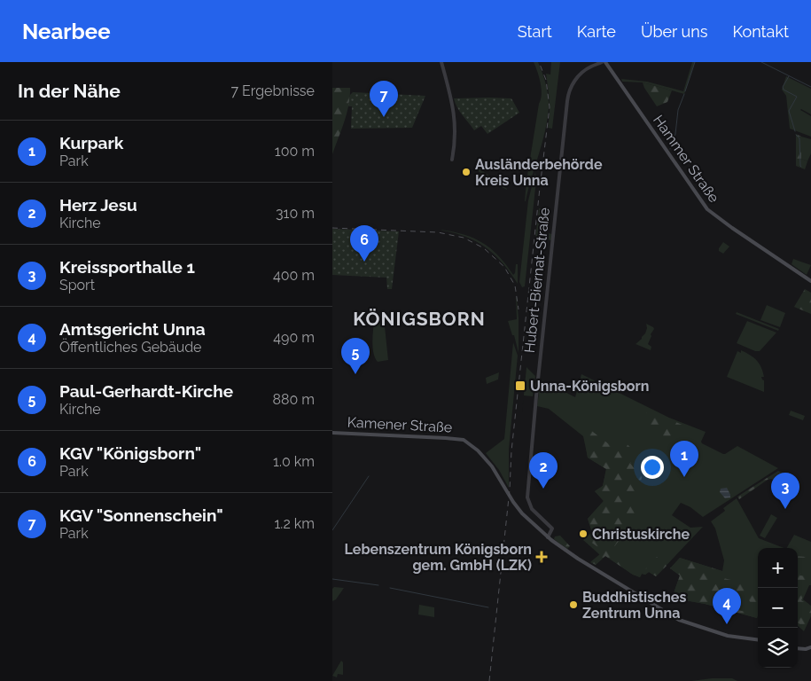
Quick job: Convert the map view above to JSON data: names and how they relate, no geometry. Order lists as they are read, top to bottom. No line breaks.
{"streets":{"main road":["Hammer Straße","Kamener Straße"],"street":["Hubert-Biernat-Straße"]},"crossings":[["Hubert-Biernat-Straße","Kamener Straße"]],"districts":["KÖNIGSBORN"],"places":{"other":["Ausländerbehörde Kreis Unna","Christuskirche","Buddhistisches Zentrum Unna"],"transit":["Unna-Königsborn"],"health":["Lebenszentrum Königsborn gem. GmbH (LZK)"]},"page":{"header":"Nearbee","nav":["Start","Karte","Über uns","Kontakt"],"heading":["In der Nähe","7 Ergebnisse"],"pins":["7","6","5","1","2","3","4"],"list":[{"mark":"1","name":"Kurpark","note":"Park","value":"100 m"},{"mark":"2","name":"Herz Jesu","note":"Kirche","value":"310 m"},{"mark":"3","name":"Kreissporthalle 1","note":"Sport","value":"400 m"},{"mark":"4","name":"Amtsgericht Unna","note":"Öffentliches Gebäude","value":"490 m"},{"mark":"5","name":"Paul-Gerhardt-Kirche","note":"Kirche","value":"880 m"},{"mark":"6","name":"KGV \"Königsborn\"","note":"Park","value":"1.0 km"},{"mark":"7","name":"KGV \"Sonnenschein\"","note":"Park","value":"1.2 km"}],"map_buttons":["+","−"]}}
